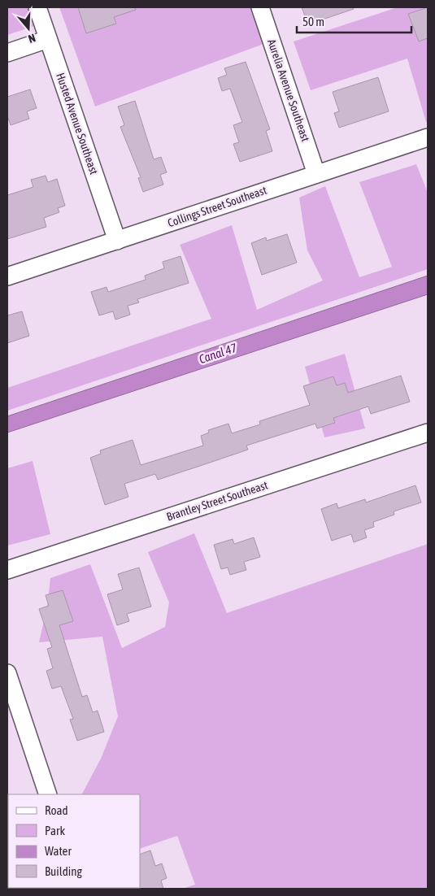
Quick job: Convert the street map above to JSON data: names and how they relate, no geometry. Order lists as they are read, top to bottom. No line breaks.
{"streets":{"street":["Aurelia Avenue Southeast","Husted Avenue Southeast","Collings Street Southeast","Brantley Street Southeast"]},"crossings":[["Aurelia Avenue Southeast","Collings Street Southeast"],["Husted Avenue Southeast","Collings Street Southeast"]],"water":["Canal 47"],"legend":["Road","Park","Water","Building"],"scale_bar":"50 m","north":"bottom"}
